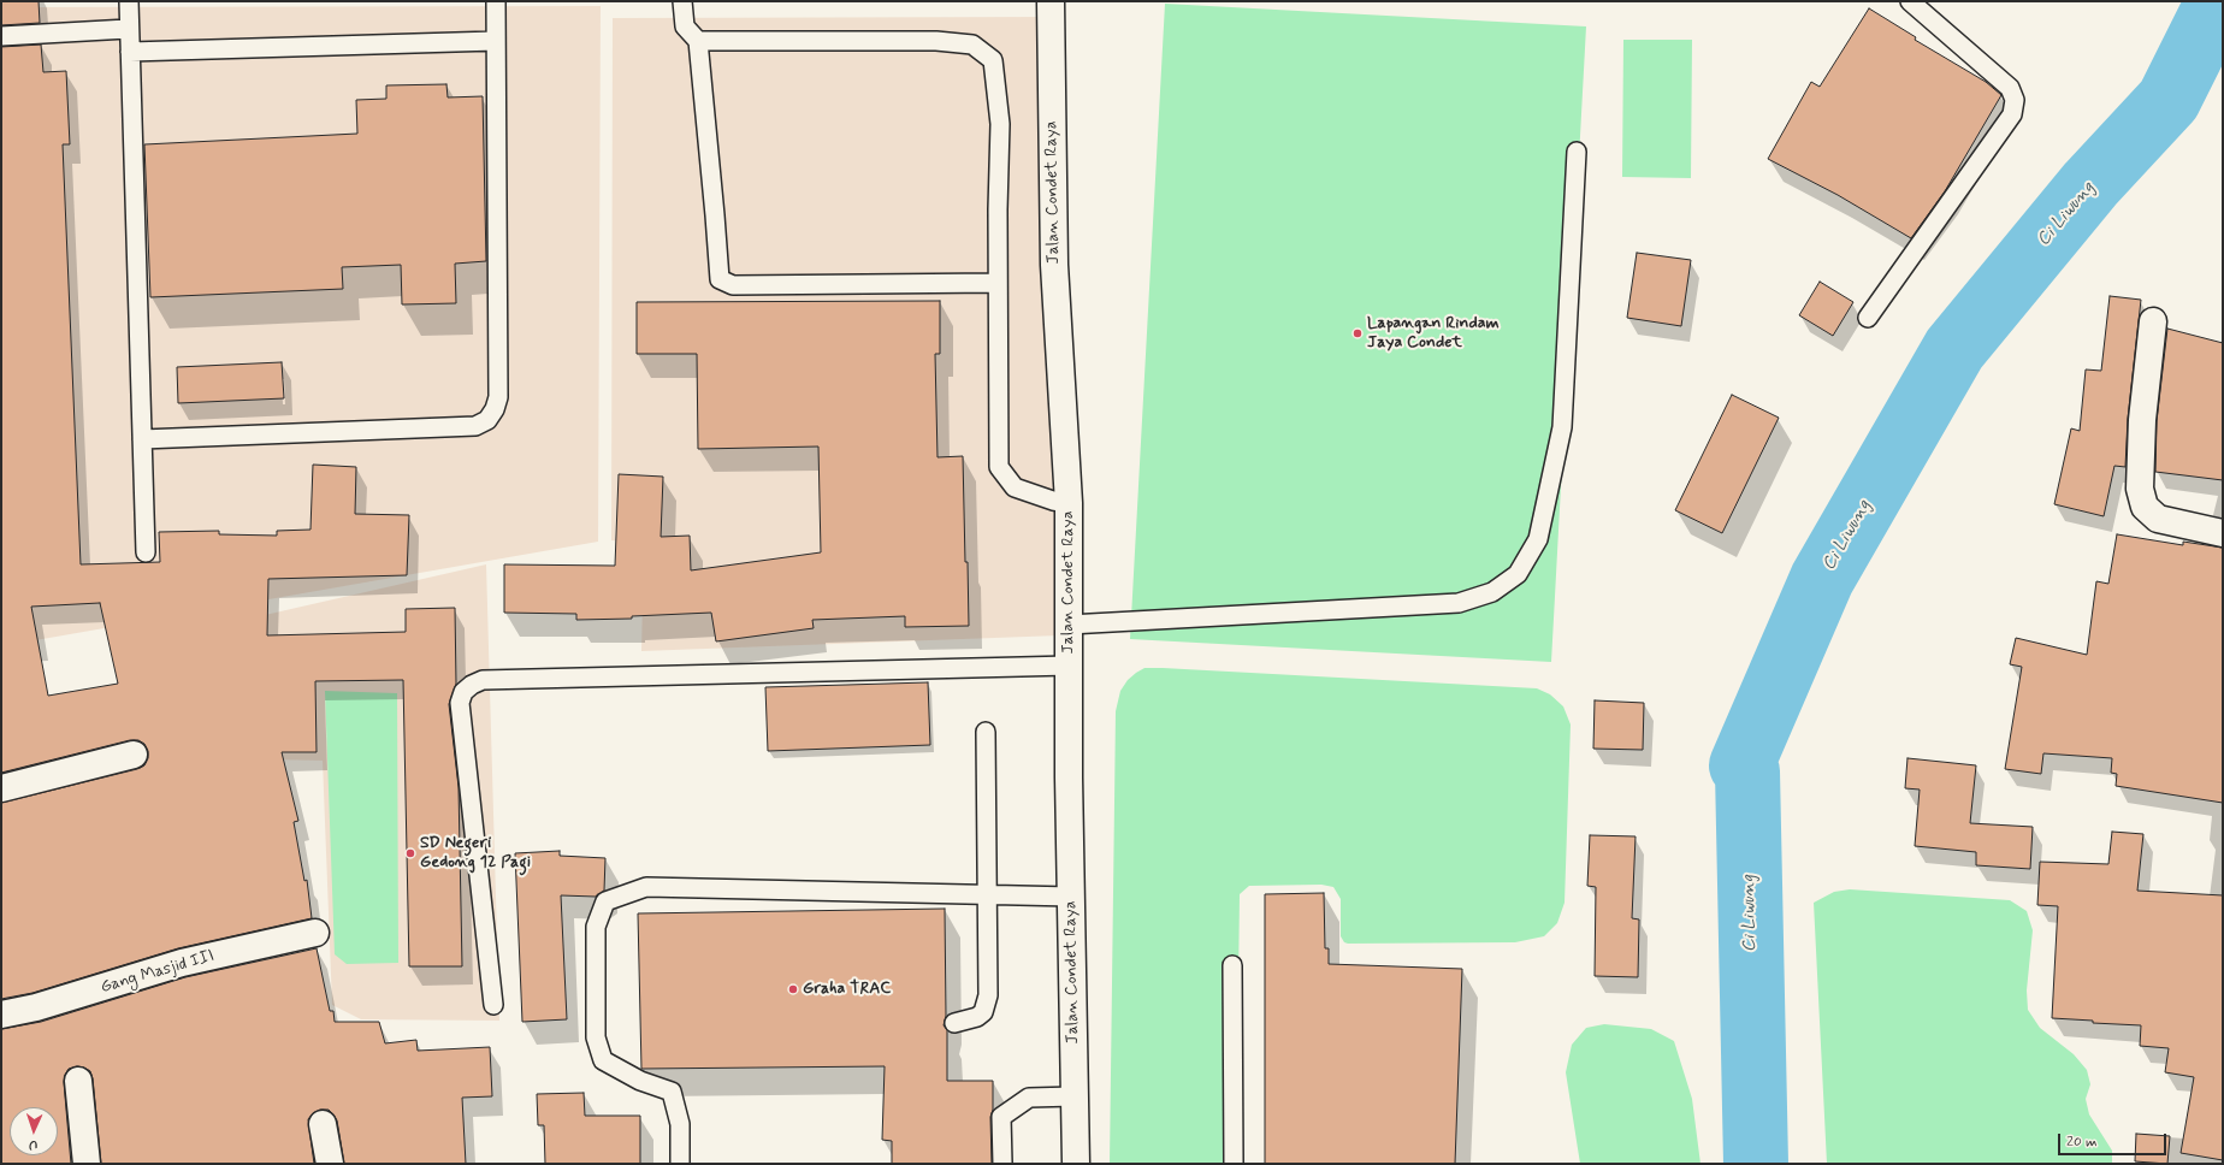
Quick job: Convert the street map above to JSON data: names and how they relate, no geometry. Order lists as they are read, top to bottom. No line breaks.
{"streets":{"street":["Jalan Condet Raya","Gang Masjid III"]},"water":["Ci Liwung"],"places":["Lapangan Rindam Jaya Condet","SD Negeri Gedong 12 Pagi","Graha TRAC"],"scale_bar":"20 m","north":"bottom"}
